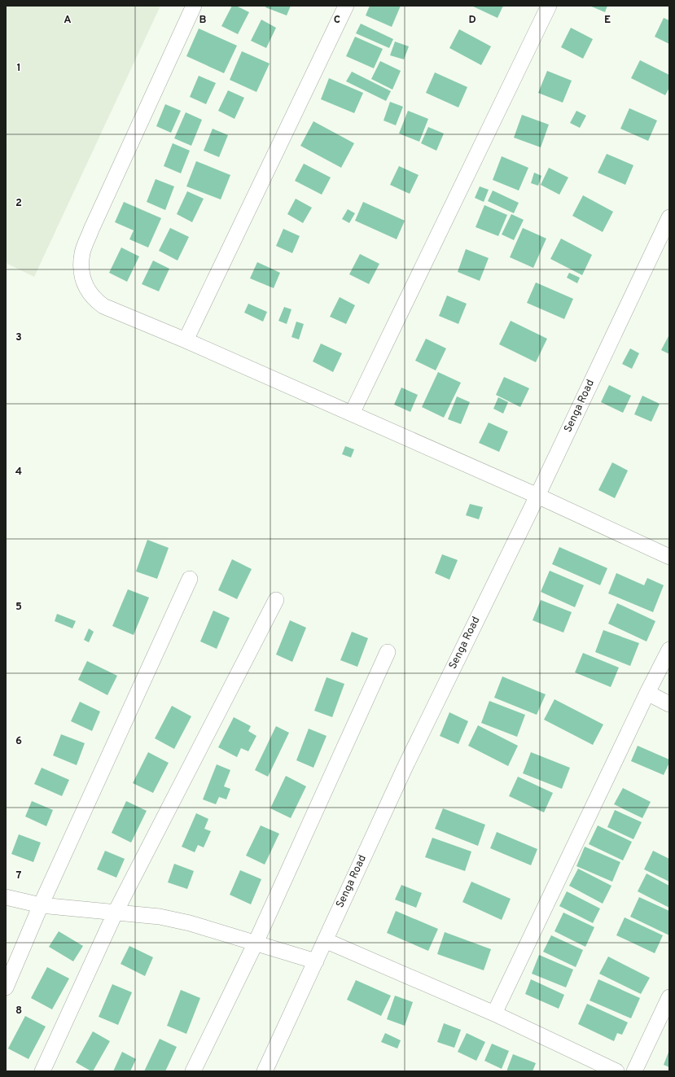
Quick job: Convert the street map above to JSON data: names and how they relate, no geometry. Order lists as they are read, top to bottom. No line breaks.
{"streets":{"street":["Senga Road"]},"grid":{"columns":["A","B","C","D","E"],"rows":["1","2","3","4","5","6","7","8"]}}
